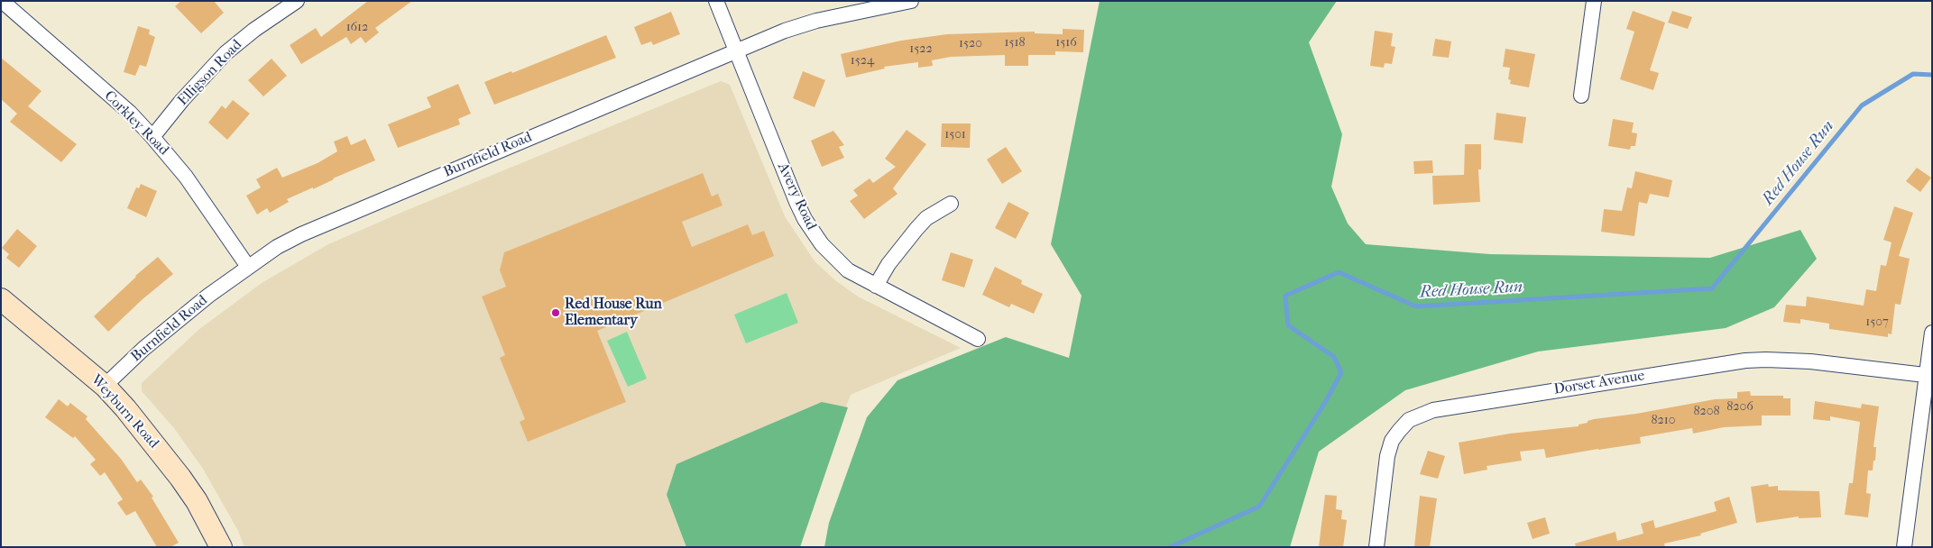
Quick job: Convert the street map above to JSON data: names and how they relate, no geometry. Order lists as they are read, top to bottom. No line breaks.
{"streets":{"street":["Elligson Road","Corkley Road","Burnfield Road","Avery Road","Dorset Avenue","Weyburn Road"]},"crossings":[["Elligson Road","Corkley Road"],["Corkley Road","Burnfield Road"],["Burnfield Road","Avery Road"],["Burnfield Road","Weyburn Road"]],"water":["Red House Run"],"places":["Red House Run Elementary"],"house_numbers":["1612","1518","1516","1520","1522","1524","1501","1507","8206","8208","8210"]}
